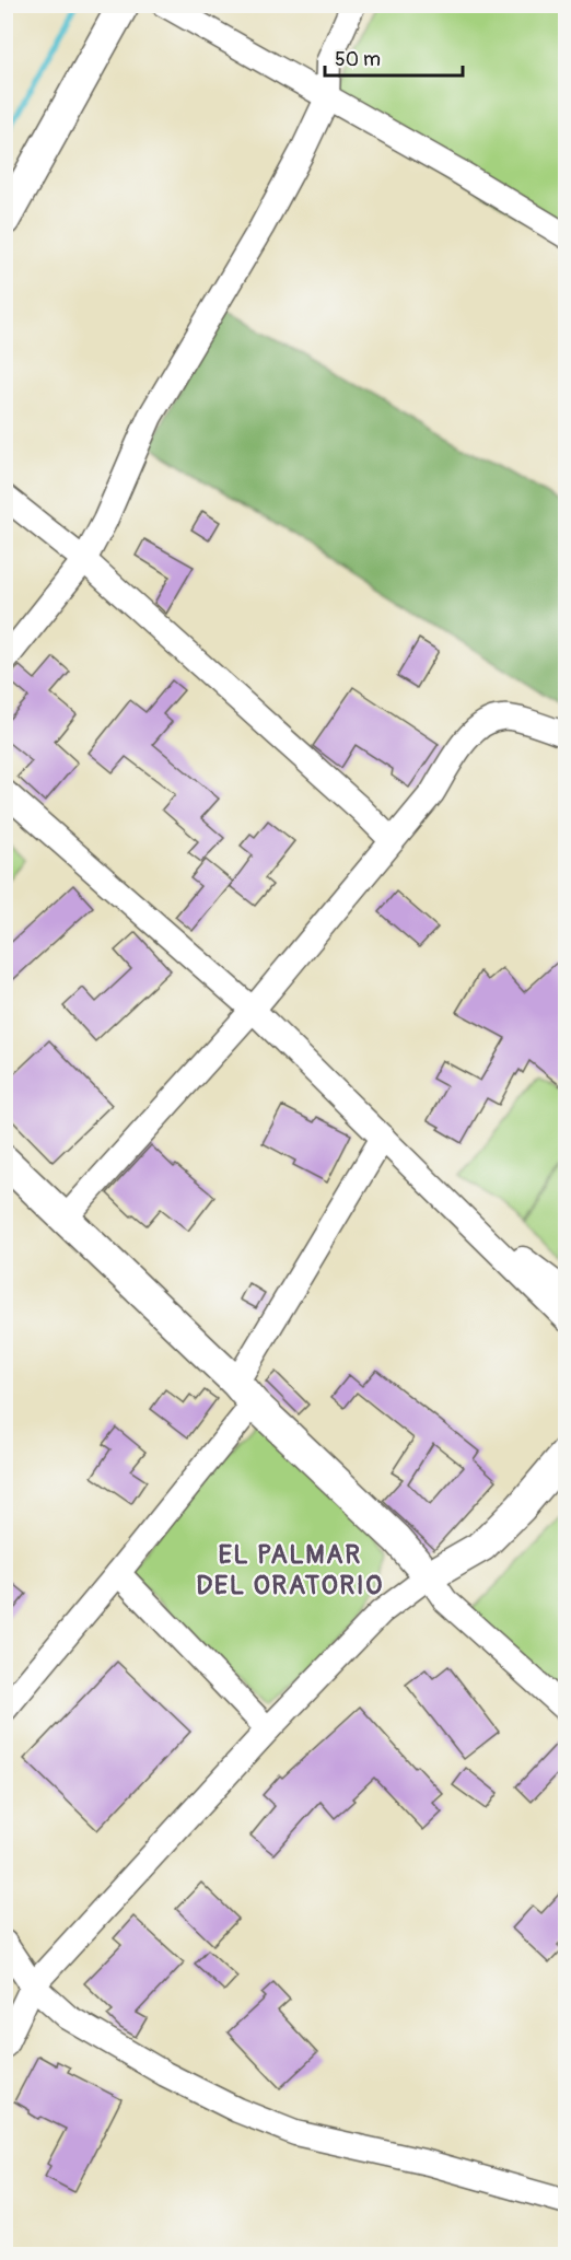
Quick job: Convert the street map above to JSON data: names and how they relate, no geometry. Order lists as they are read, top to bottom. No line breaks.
{"districts":["EL PALMAR DEL ORATORIO"],"scale_bar":"50 m"}
